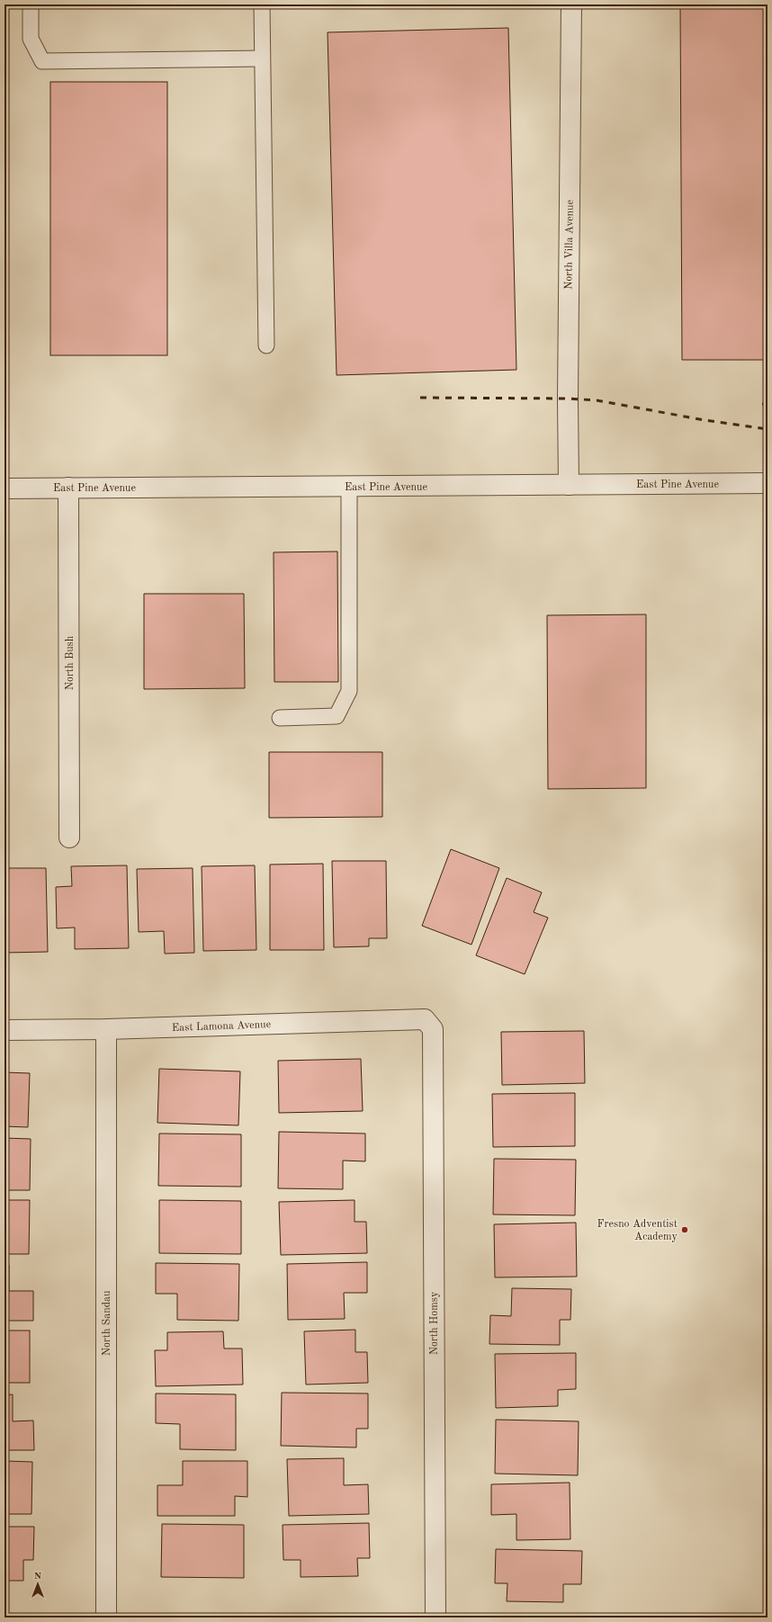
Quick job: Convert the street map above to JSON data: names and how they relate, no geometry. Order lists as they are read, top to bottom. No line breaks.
{"streets":{"street":["North Villa Avenue","East Pine Avenue","North Bush","East Lamona Avenue","North Sandau","North Homsy"]},"crossings":[["North Villa Avenue","East Pine Avenue"],["East Pine Avenue","North Bush"],["East Lamona Avenue","North Sandau"],["East Lamona Avenue","North Homsy"]],"places":["Fresno Adventist Academy"],"north":"top"}
